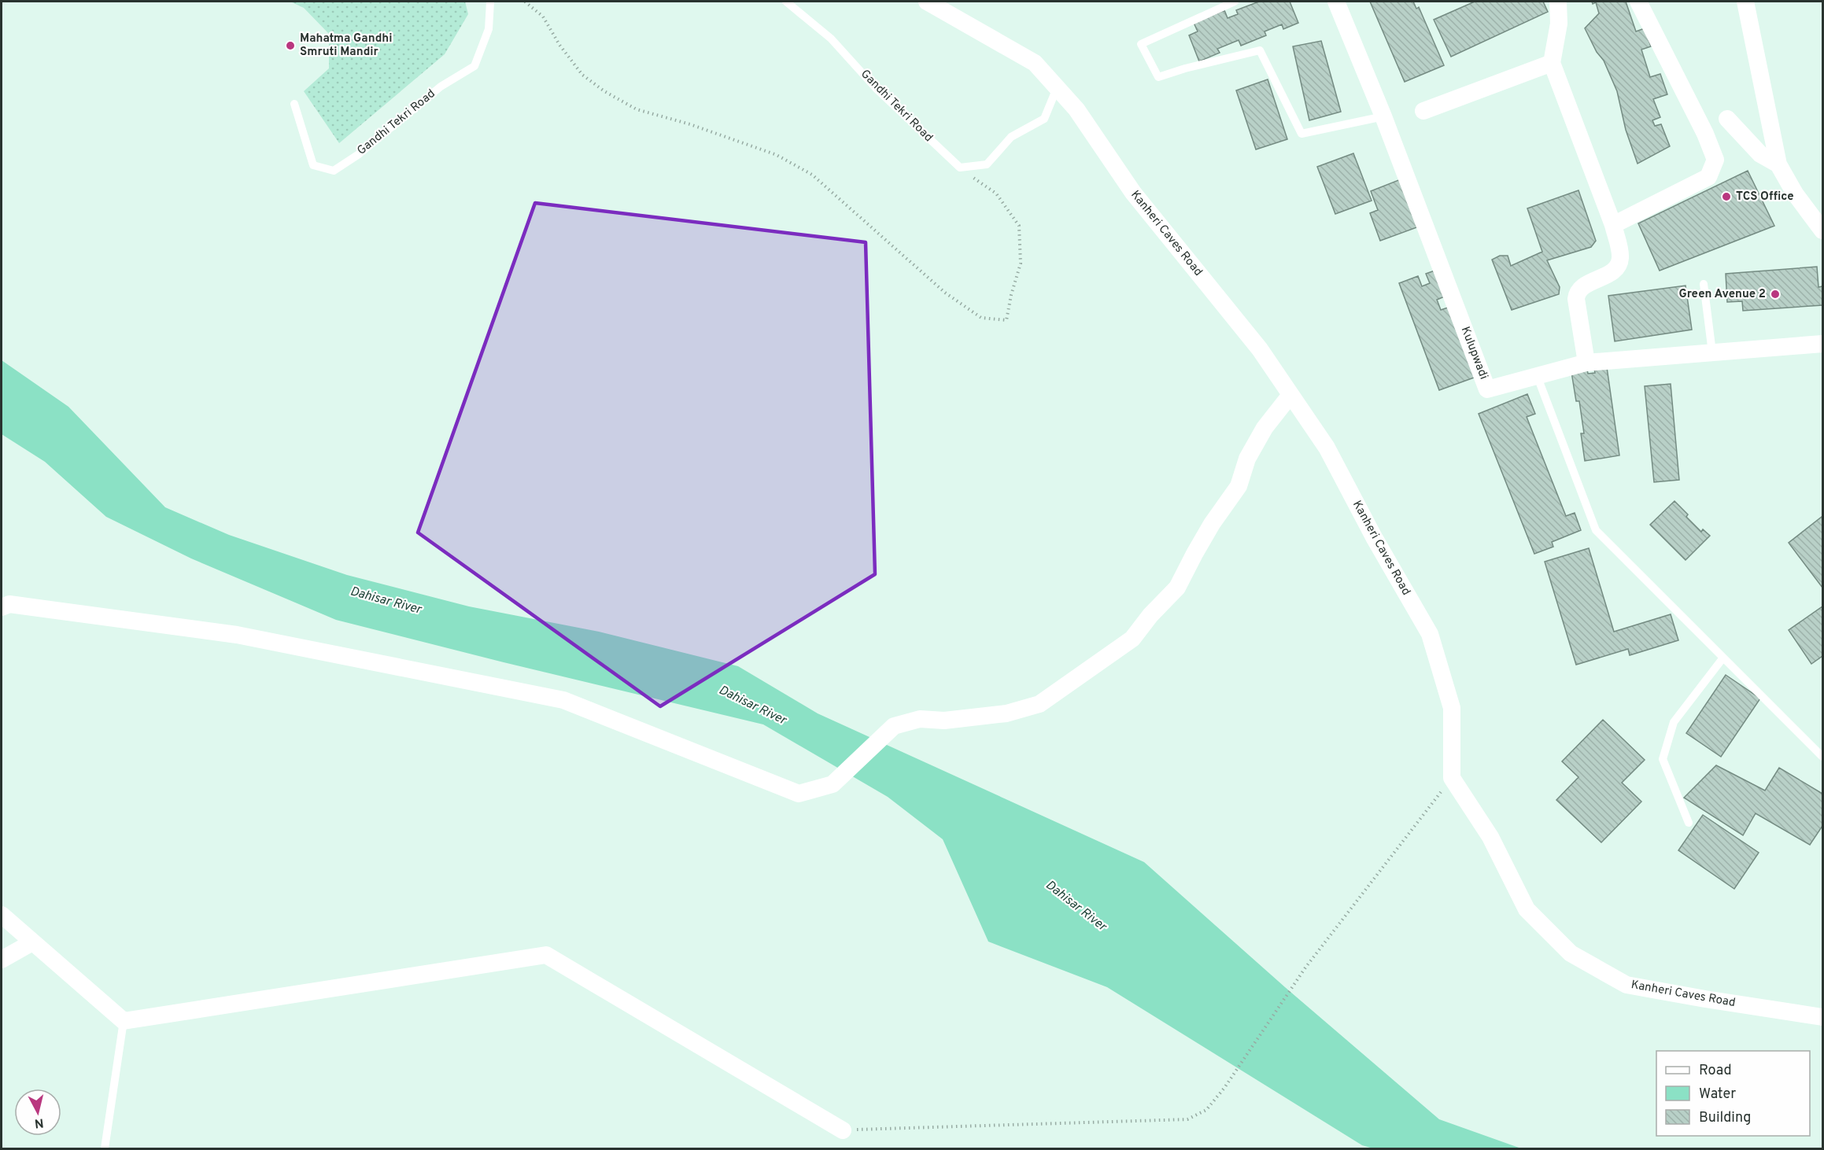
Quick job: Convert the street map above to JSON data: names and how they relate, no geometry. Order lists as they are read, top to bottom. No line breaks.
{"streets":{"street":["Kanheri Caves Road","Kulupwadi"],"lane":["Gandhi Tekri Road"]},"water":["Dahisar River"],"places":["Mahatma Gandhi Smruti Mandir","TCS Office","Green Avenue 2"],"legend":["Road","Water","Building"],"north":"bottom"}
